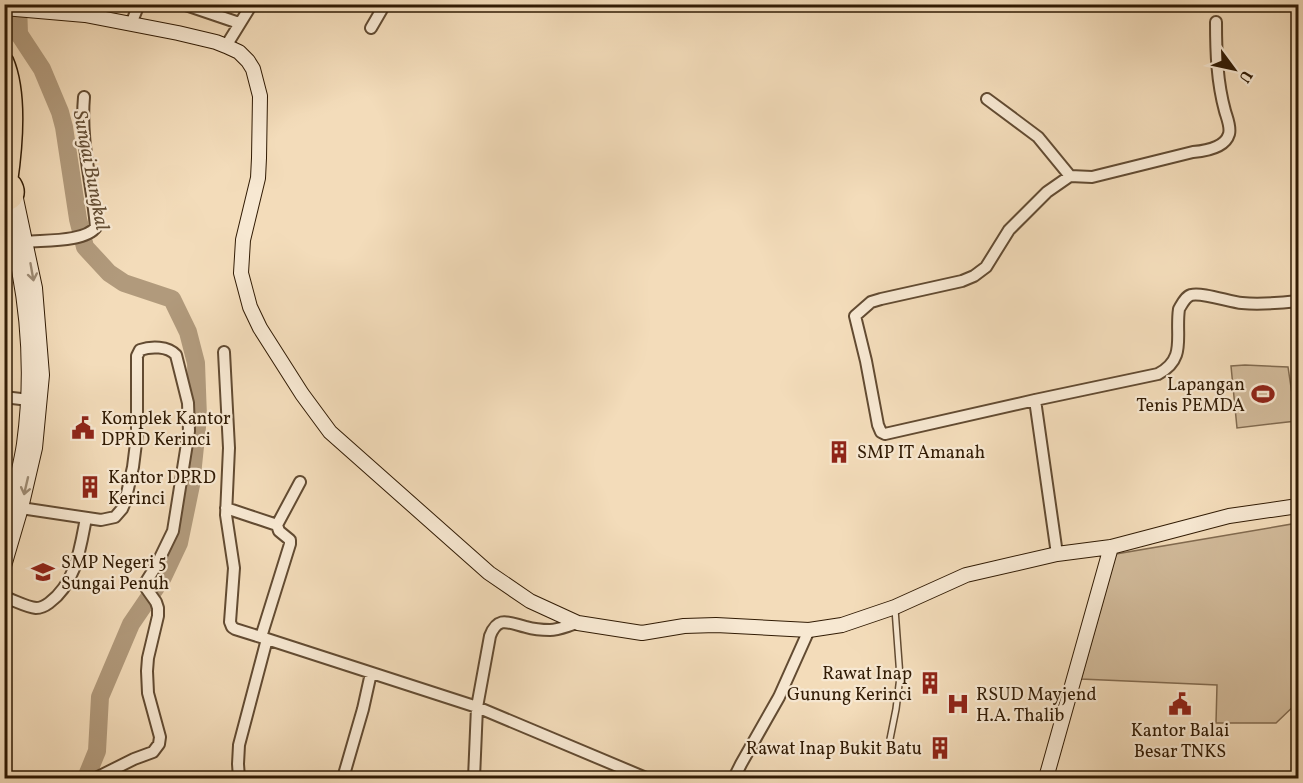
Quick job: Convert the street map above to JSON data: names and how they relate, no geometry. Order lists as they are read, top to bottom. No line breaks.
{"water":["Sungai Bungkal"],"places":{"sports":["Lapangan Tenis PEMDA"],"public building":["Komplek Kantor DPRD Kerinci","Kantor Balai Besar TNKS"],"building":["SMP IT Amanah","Kantor DPRD Kerinci","Rawat Inap Gunung Kerinci","Rawat Inap Bukit Batu"],"school or university":["SMP Negeri 5 Sungai Penuh"],"hospital":["RSUD Mayjend H.A. Thalib"]},"north":"bottom right"}
